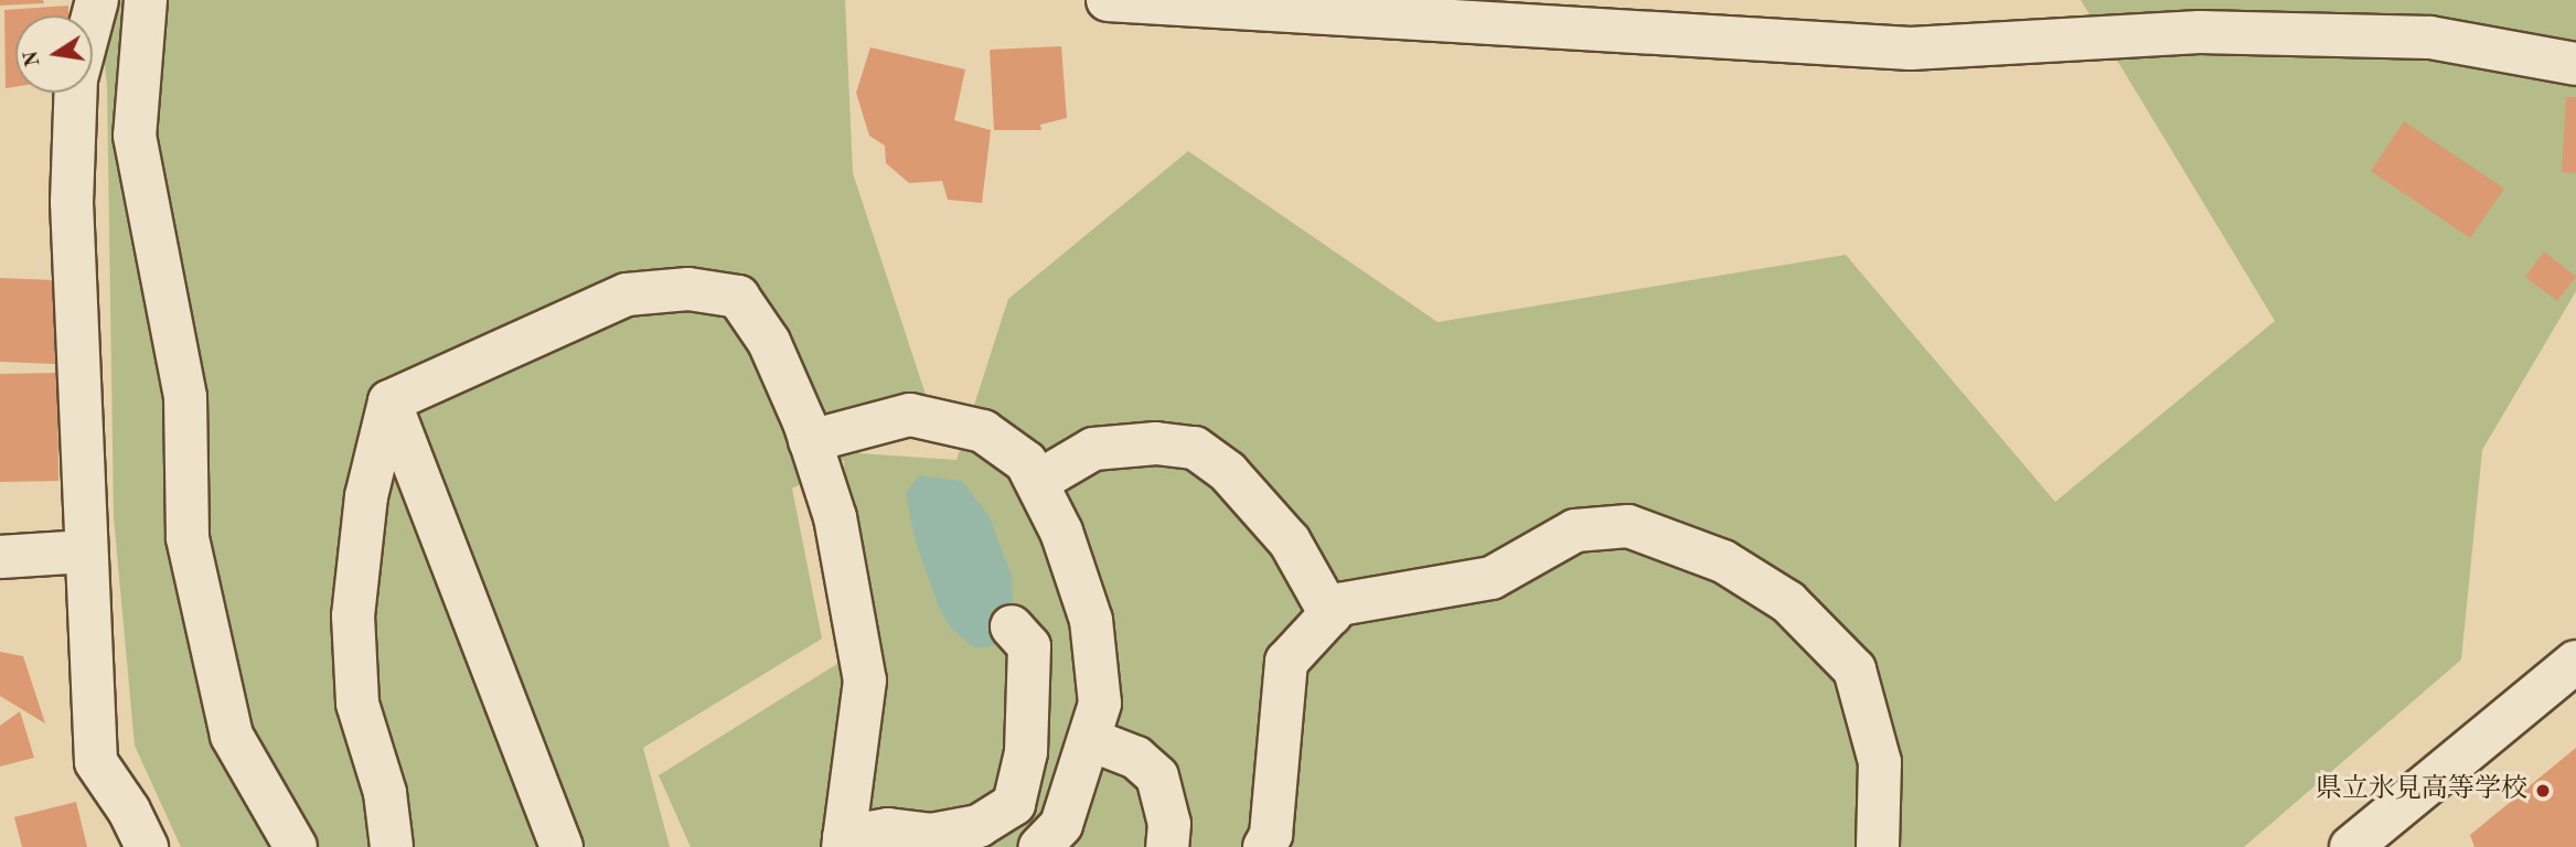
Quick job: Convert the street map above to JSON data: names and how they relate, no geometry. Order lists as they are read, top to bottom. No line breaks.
{"places":["県立氷見高等学校"],"north":"left"}
